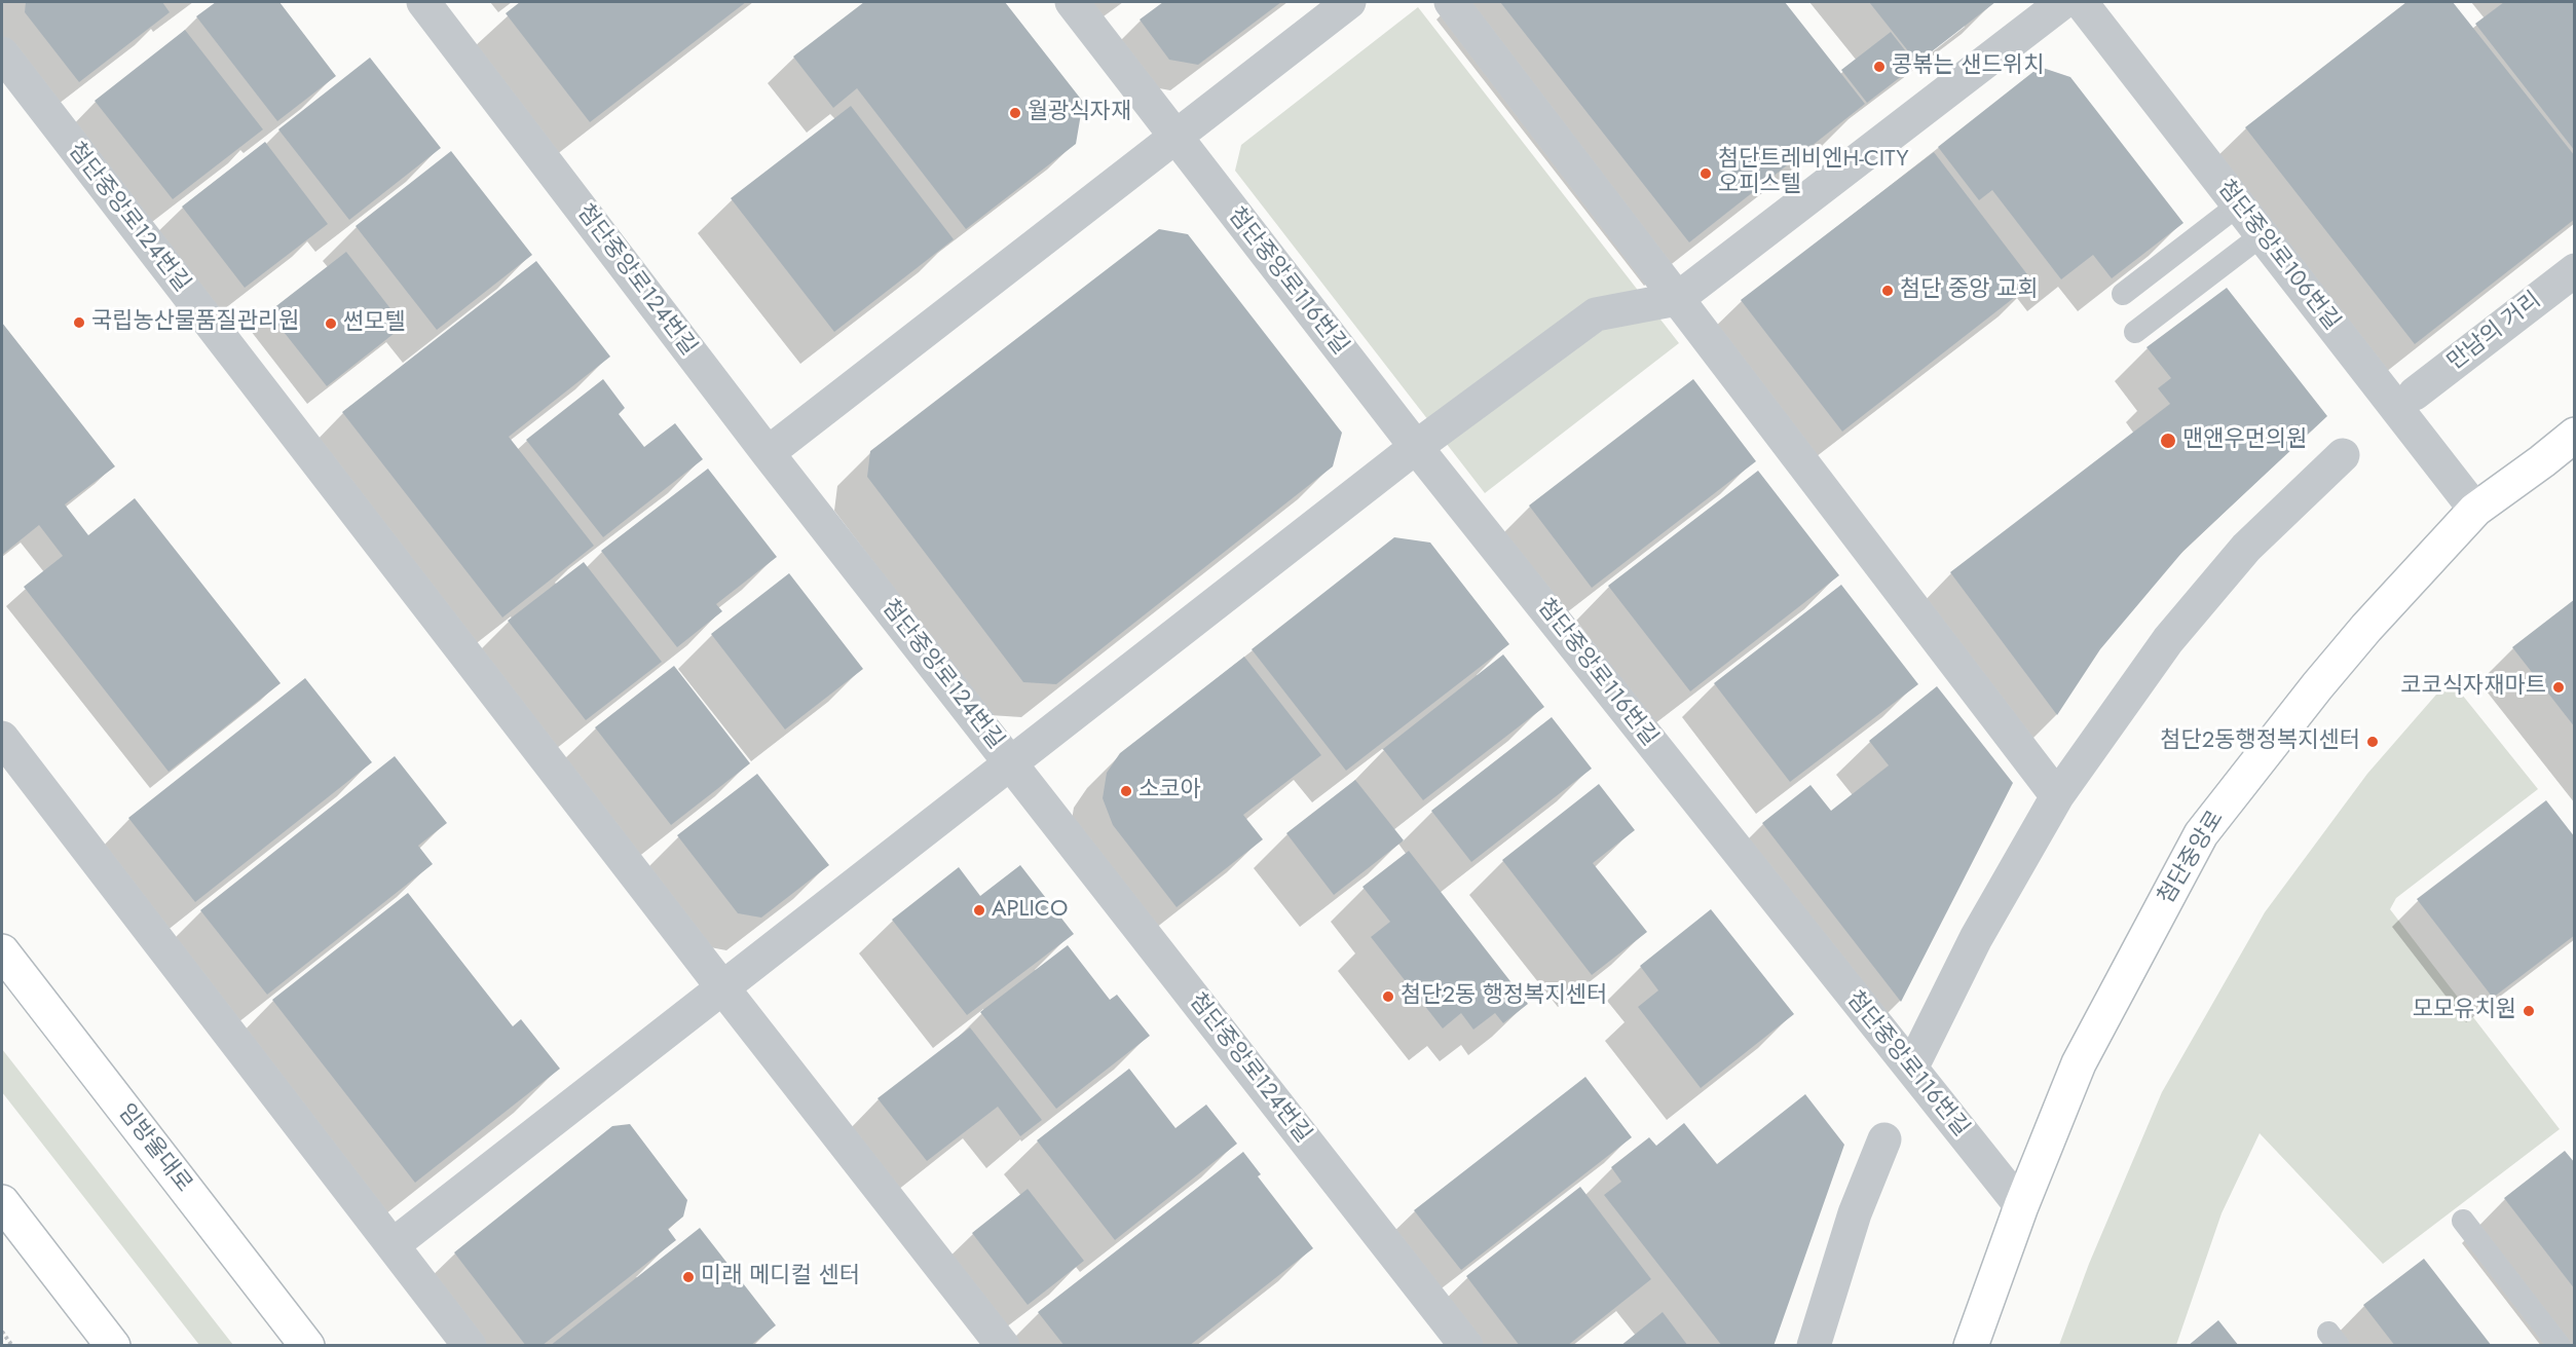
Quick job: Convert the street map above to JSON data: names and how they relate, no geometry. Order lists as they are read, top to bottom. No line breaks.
{"streets":{"street":["첨단중앙로124번길","첨단중앙로106번길","첨단중앙로116번길","만남의 거리","첨단중앙로","임방울대로"]},"crossings":[["첨단중앙로106번길","첨단중앙로"],["첨단중앙로116번길","첨단중앙로"]],"places":["콩볶는 샌드위치","월광식자재","첨단트레비엔H-CITY 오피스텔","첨단 중앙 교회","국립농산물품질관리원","썬모텔","맨앤우먼의원","코코식자재마트","첨단2동행정복지센터","소코아","APLICO","첨단2동 행정복지센터","모모유치원","미래 메디컬 센터"]}
